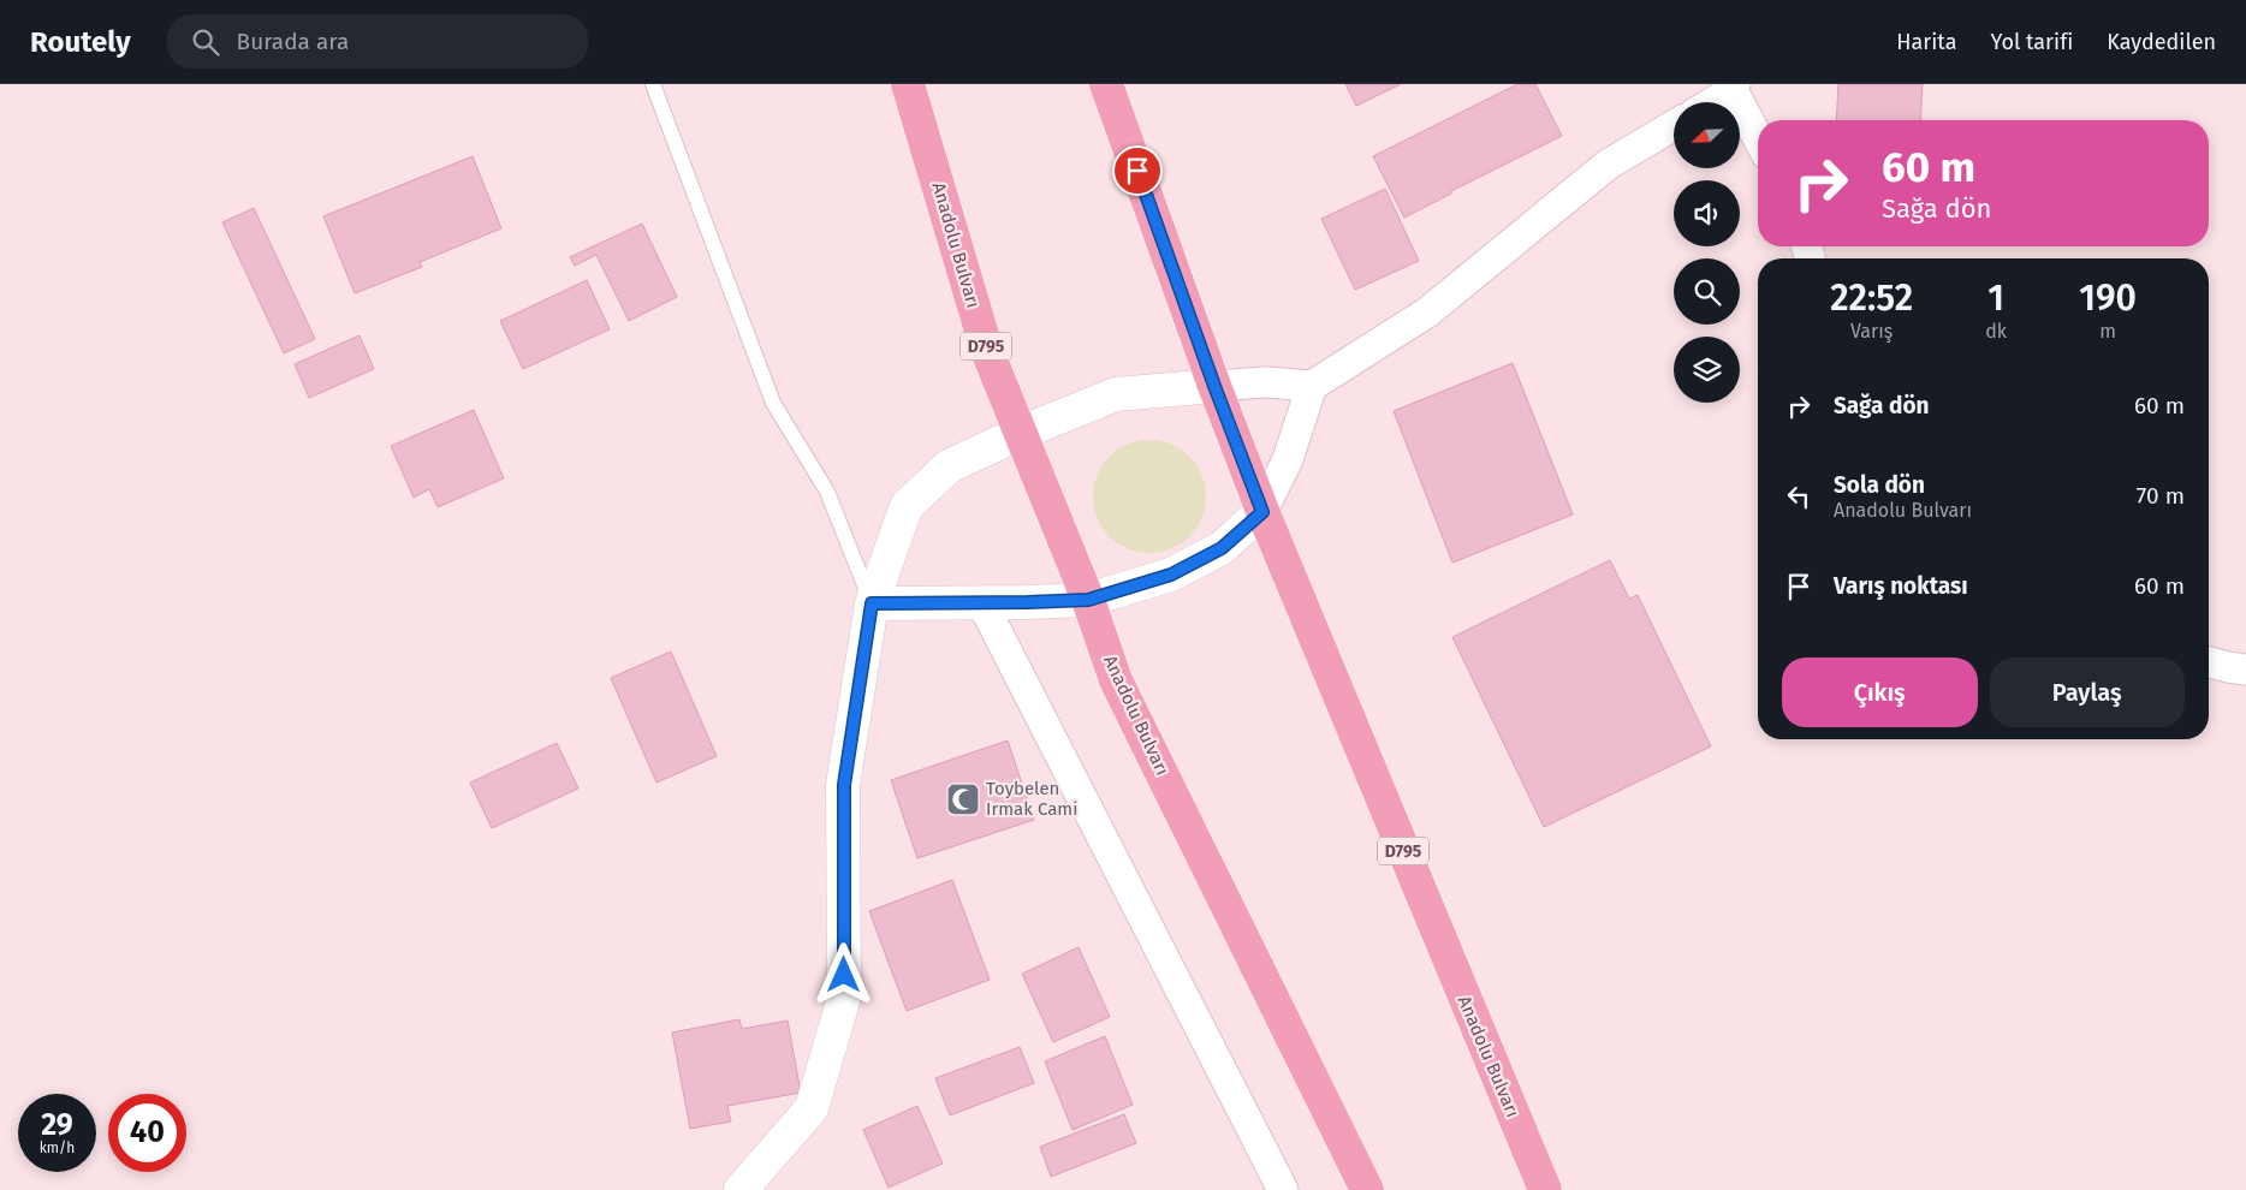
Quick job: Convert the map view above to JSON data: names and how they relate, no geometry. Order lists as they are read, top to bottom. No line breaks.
{"streets":{"highway":["Anadolu Bulvarı","D795"]},"places":{"mosque":["Toybelen Irmak Cami"]},"north":"bottom left","page":{"header":"Routely","search":"Burada ara","nav":["Harita","Yol tarifi","Kaydedilen"],"turn":["60 m","Sağa dön"],"eta":["22:52","Varış","1","dk","190","m"],"list":[{"name":"Sağa dön","value":"60 m"},{"name":"Sola dön","note":"Anadolu Bulvarı","value":"70 m"},{"name":"Varış noktası","value":"60 m"}],"buttons":["Çıkış","Paylaş"],"speed":"29 km/h","limit":"40"}}
